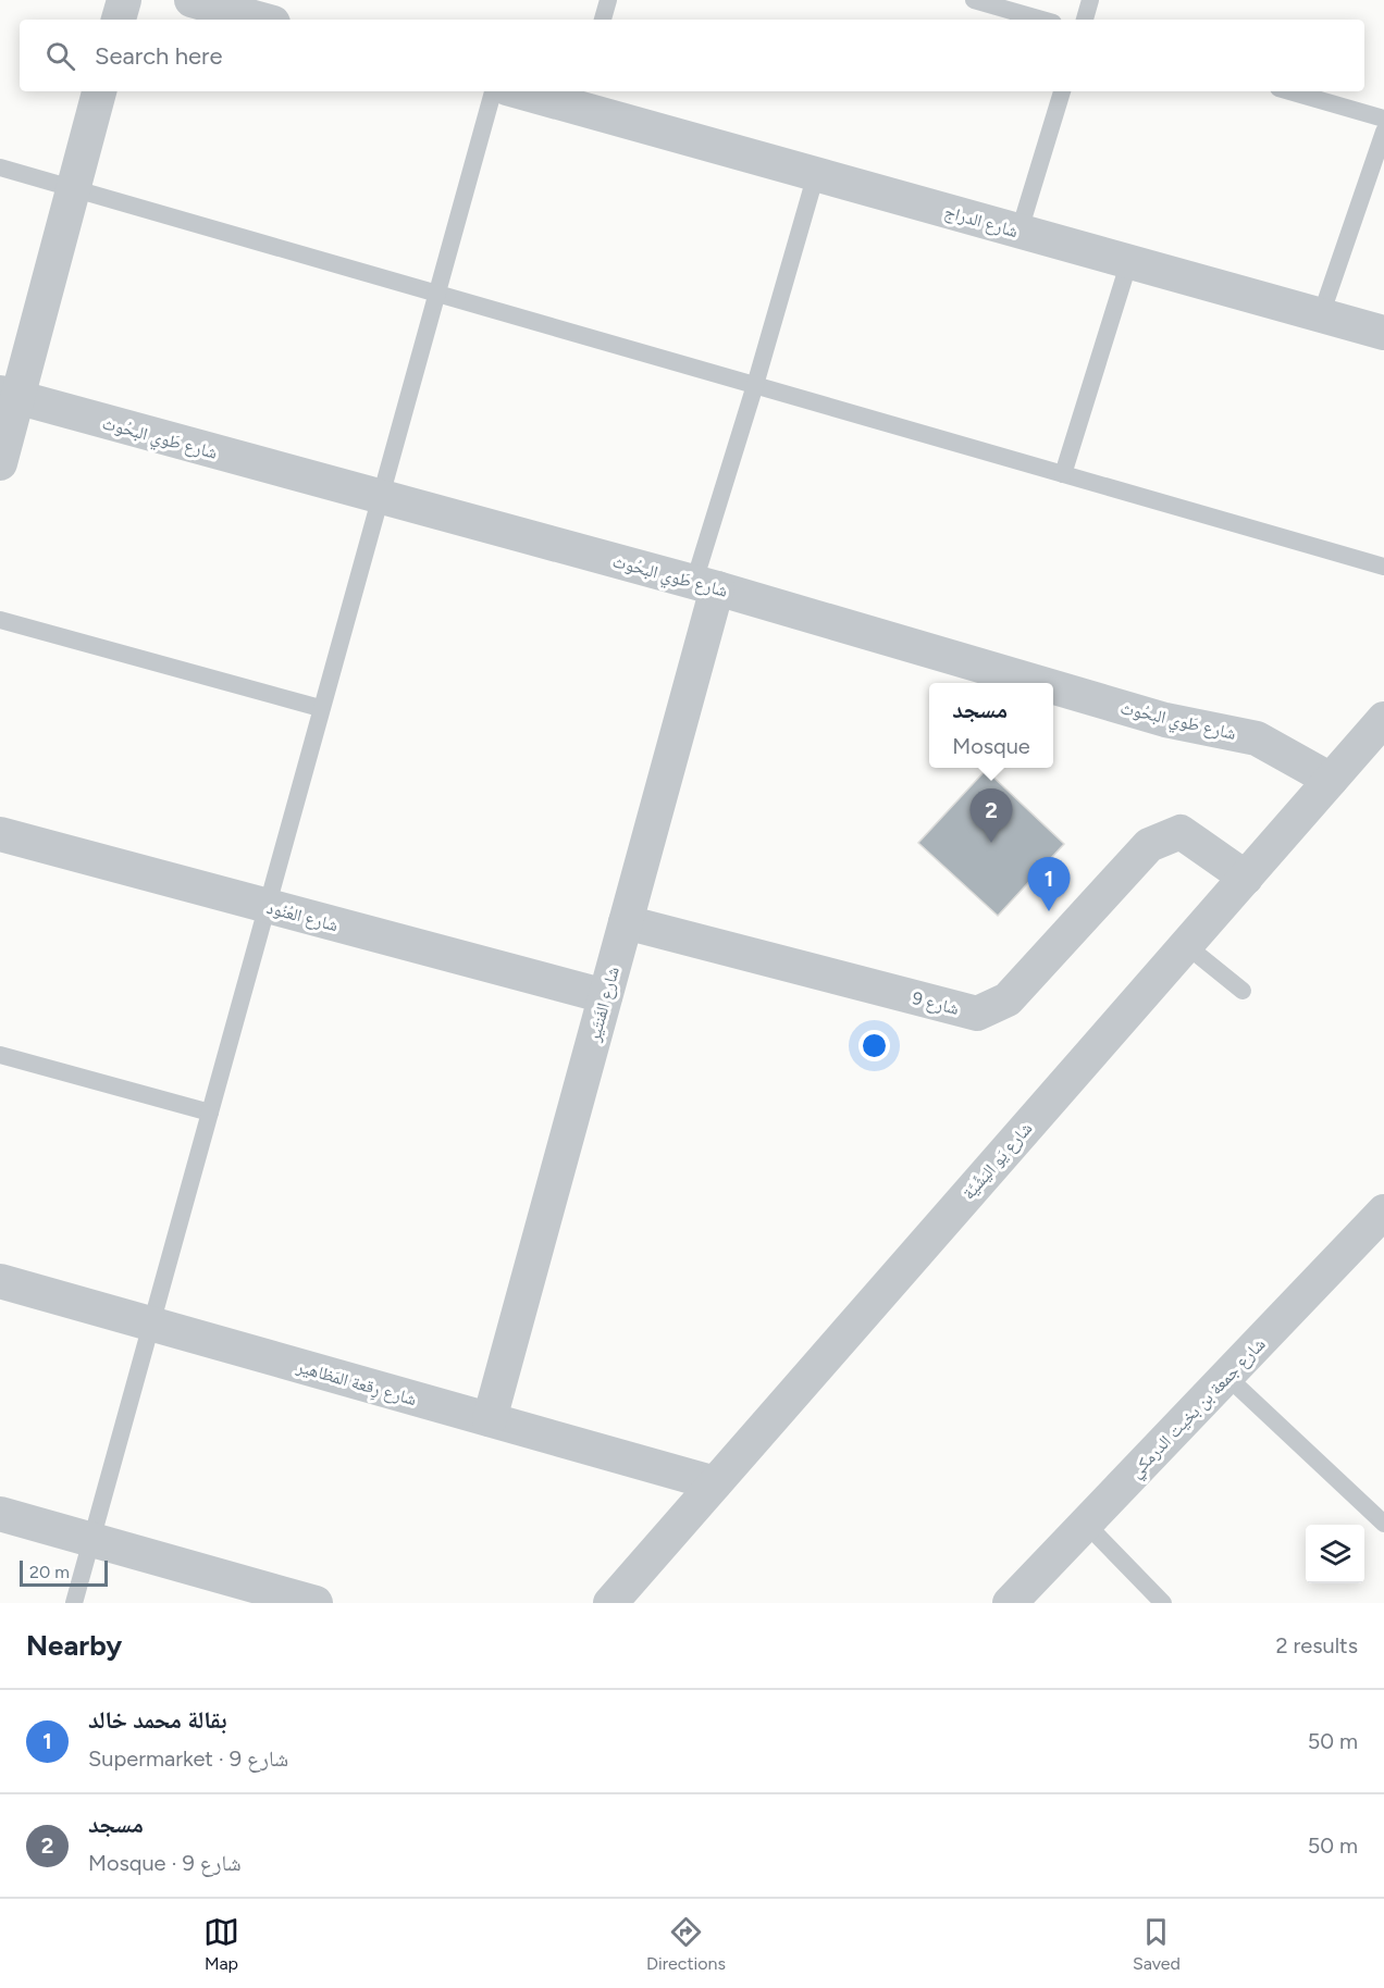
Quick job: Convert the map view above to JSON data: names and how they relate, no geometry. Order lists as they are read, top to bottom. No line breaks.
{"streets":{"street":["شارع الدراج","شارع طَوي البحُوث","شارع العُنُود","شارع 9","شارع الفَنتَير","شارع يَو اليَشِّيَّة","شارع رِقعة المَظاهير","شارع جمعة بن بخيت الدرمكي"]},"crossings":[["شارع طَوي البحُوث","شارع الفَنتَير"],["شارع طَوي البحُوث","شارع يَو اليَشِّيَّة"],["شارع العُنُود","شارع الفَنتَير"],["شارع 9","شارع الفَنتَير"],["شارع 9","شارع يَو اليَشِّيَّة"],["شارع الفَنتَير","شارع رِقعة المَظاهير"],["شارع يَو اليَشِّيَّة","شارع رِقعة المَظاهير"]],"scale_bar":"20 m","page":{"search":"Search here","popup":["مسجد","Mosque"],"pins":["2","1"],"scale":"20 m","heading":["Nearby","2 results"],"list":[{"mark":"1","name":"بقالة محمد خالد","note":"Supermarket · شارع 9","value":"50 m"},{"mark":"2","name":"مسجد","note":"Mosque · شارع 9","value":"50 m"}],"nav":["Map","Directions","Saved"]}}
